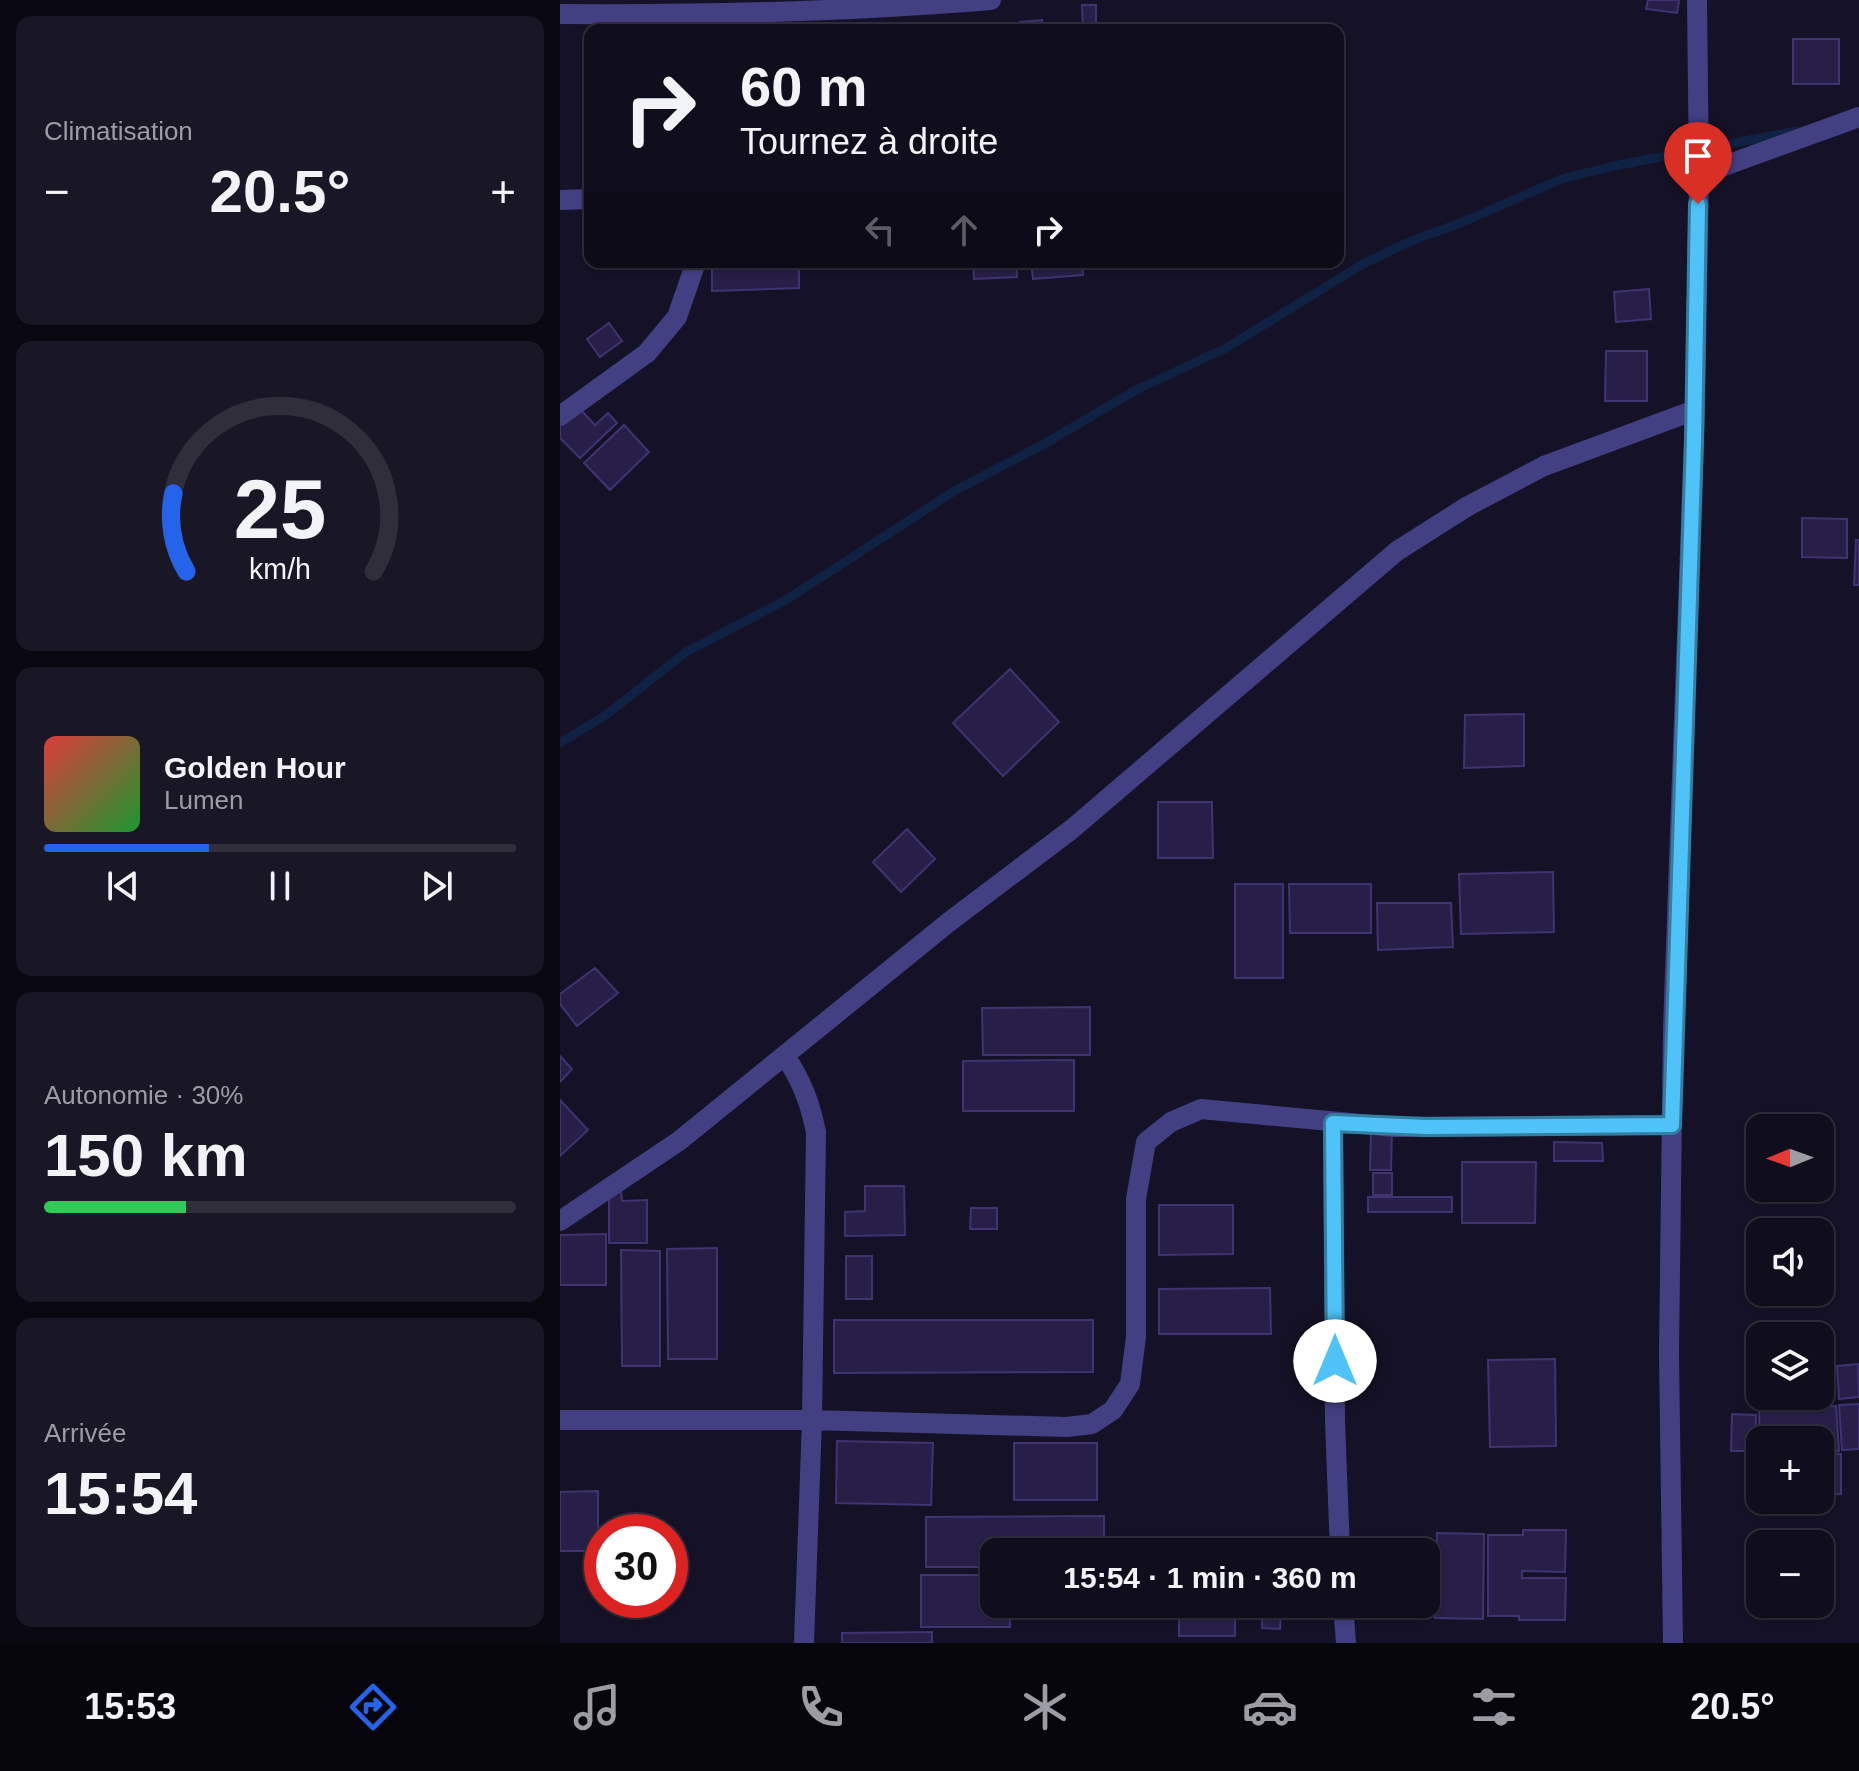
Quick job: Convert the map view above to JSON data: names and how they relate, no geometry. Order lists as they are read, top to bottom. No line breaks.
{"north":"left","page":{"tile":["Climatisation",["Autonomie · 30%","150 km"],["Arrivée","15:54"]],"turn":["60 m","Tournez à droite"],"heat":["−","20.5°","+"],"song":["Golden Hour","Lumen"],"map_buttons":["+","−"],"limit":"30","trip":"15:54 · 1 min · 360 m","tabs":["15:53","20.5°"],"gauge":["25","km/h"]}}
